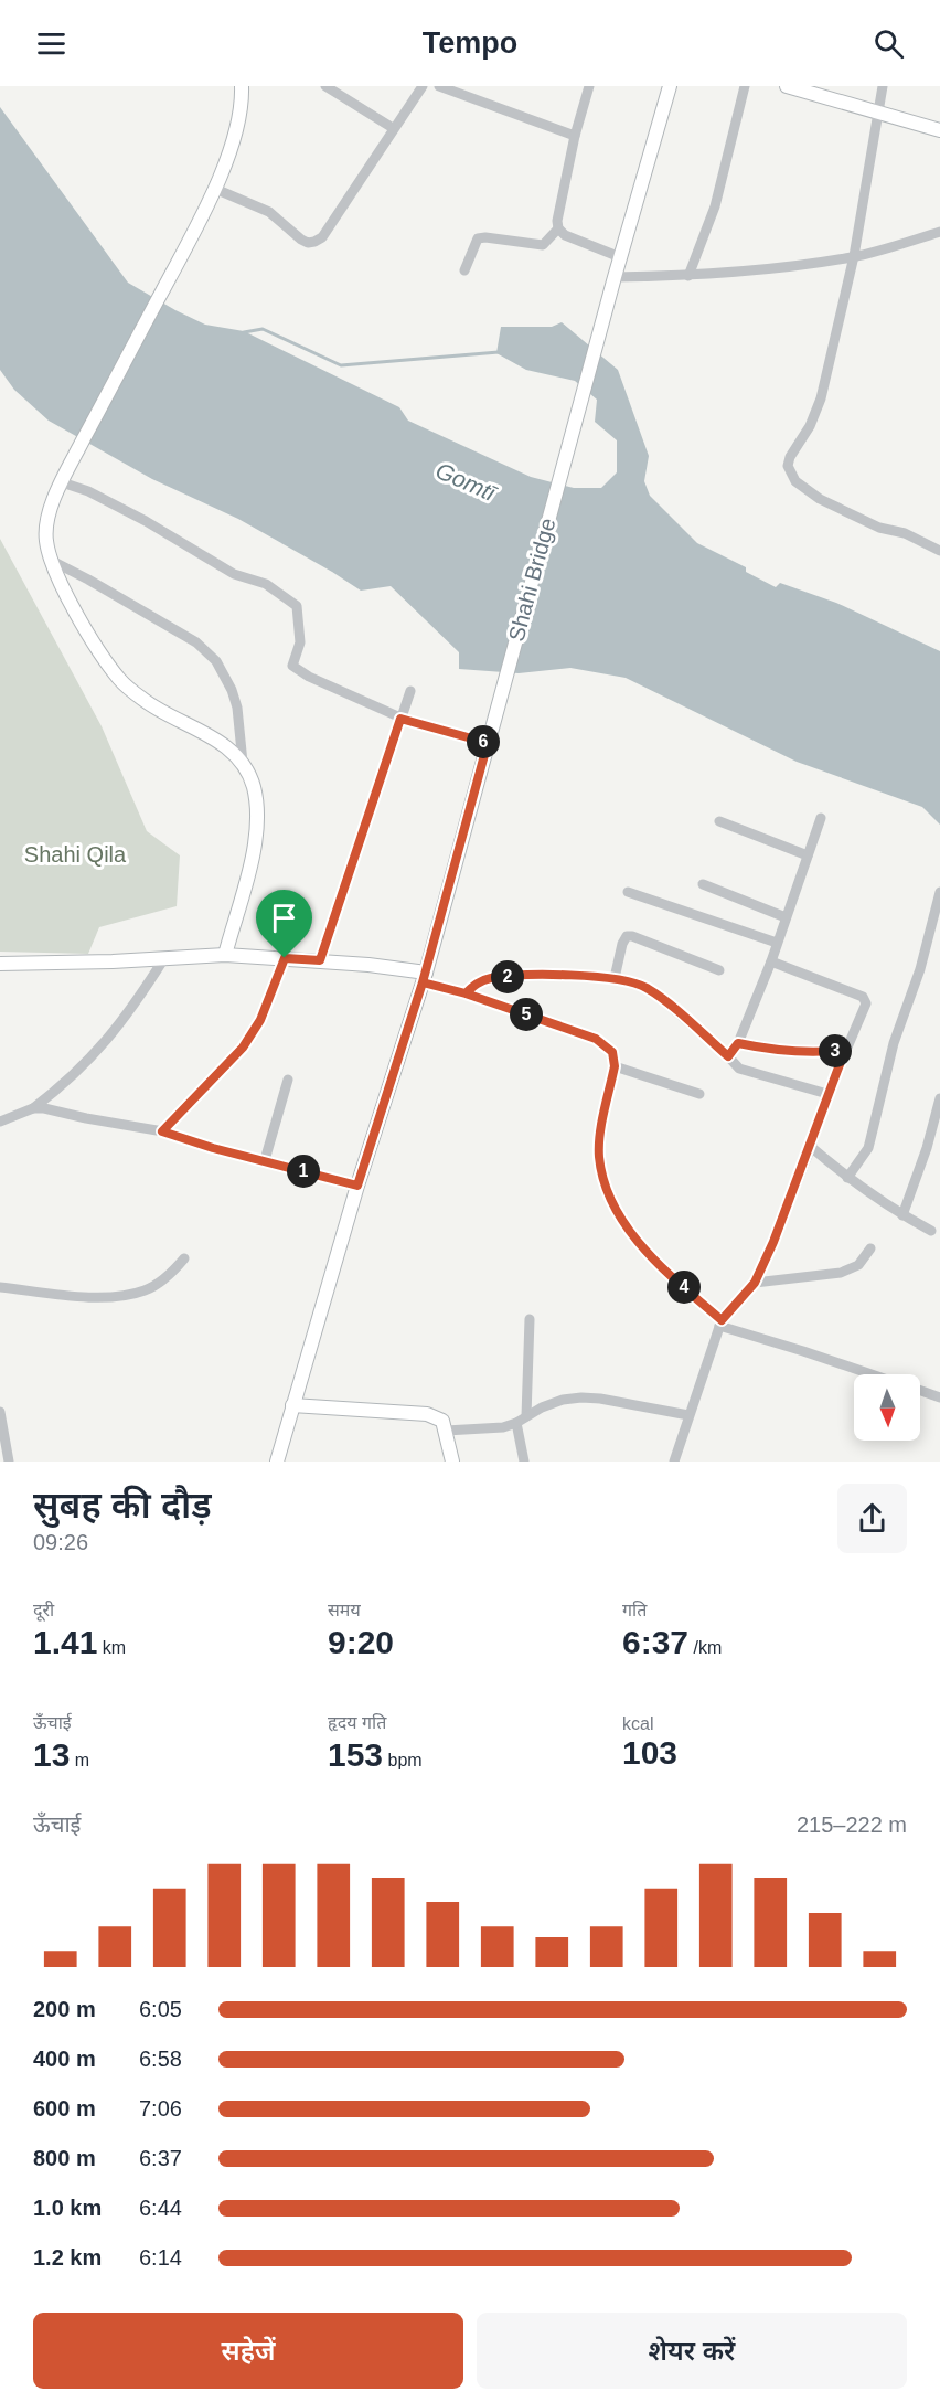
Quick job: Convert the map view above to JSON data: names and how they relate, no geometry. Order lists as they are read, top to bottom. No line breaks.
{"streets":{"main road":["Shahi Bridge"]},"water":["Gomtī"],"parks":["Shahi Qila"],"north":"bottom","page":{"header":"Tempo","pins":["6","2","5","3","1","4"],"heading":["सुबह की दौड़","09:26"],"stats":[["दूरी","1.41 km"],["समय","9:20"],["गति","6:37 /km"],["ऊँचाई","13 m"],["हृदय गति","153 bpm"],["kcal","103"]],"chart":["ऊँचाई","215–222 m"],"list":[{"name":"200 m","note":"6:05"},{"name":"400 m","note":"6:58"},{"name":"600 m","note":"7:06"},{"name":"800 m","note":"6:37"},{"name":"1.0 km","note":"6:44"},{"name":"1.2 km","note":"6:14"}],"buttons":["सहेजें","शेयर करें"]}}
